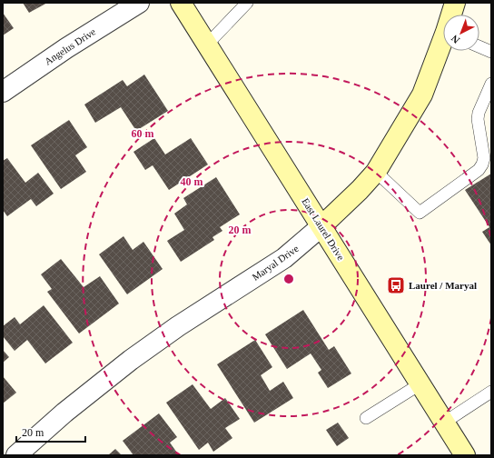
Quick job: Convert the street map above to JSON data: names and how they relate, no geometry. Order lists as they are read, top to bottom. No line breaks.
{"streets":{"main road":["East Laurel Drive","Maryal Drive"],"street":["Angelus Drive"]},"crossings":[["East Laurel Drive","Maryal Drive"]],"places":{"bus stop":["Laurel / Maryal"]},"scale_bar":"20 m","north":"bottom left","rings":["60 m","40 m","20 m"]}
